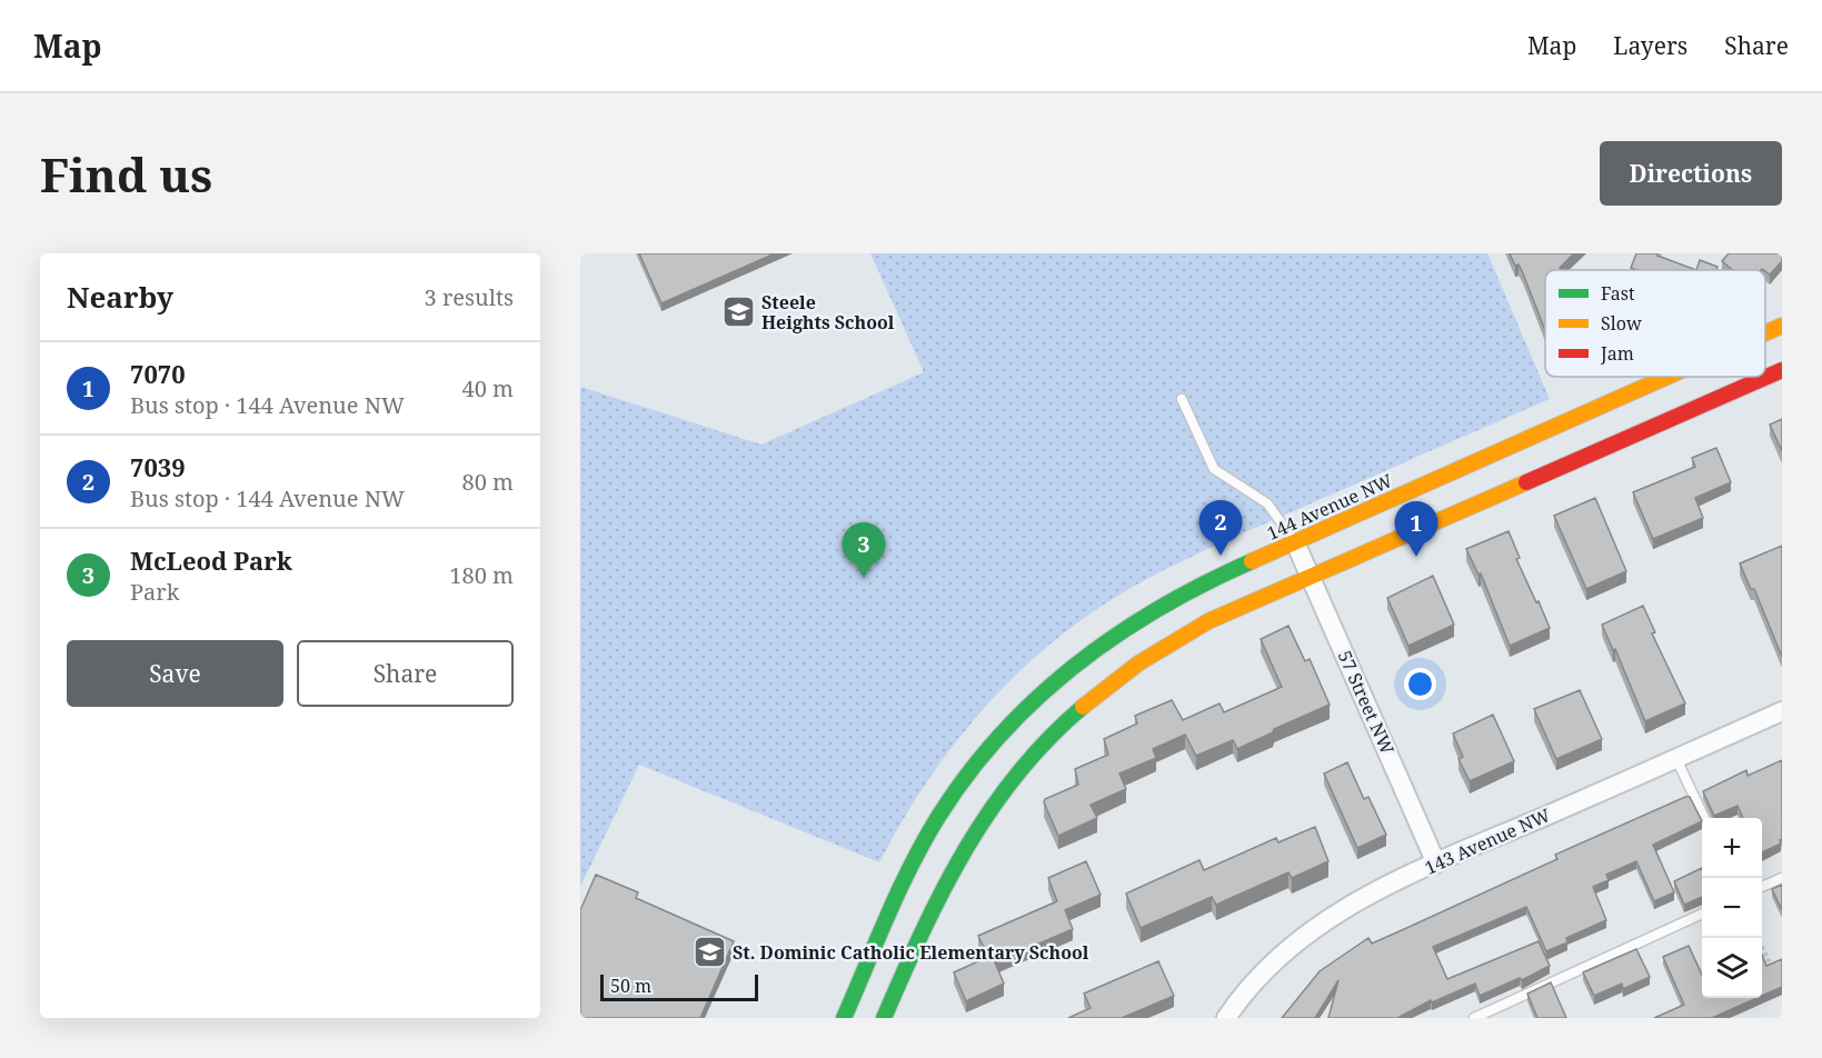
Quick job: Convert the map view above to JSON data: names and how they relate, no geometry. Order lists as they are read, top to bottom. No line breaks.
{"streets":{"street":["144 Avenue NW","57 Street NW","143 Avenue NW"]},"crossings":[["144 Avenue NW","57 Street NW"],["57 Street NW","143 Avenue NW"]],"places":{"school or university":["Steele Heights School","St. Dominic Catholic Elementary School"]},"legend":["Fast","Slow","Jam"],"scale_bar":"50 m","page":{"header":"Map","nav":["Map","Layers","Share"],"buttons":["Directions",["Save","Share"]],"title":"Find us","heading":["Nearby","3 results"],"list":[{"mark":"1","name":"7070","note":"Bus stop · 144 Avenue NW","value":"40 m"},{"mark":"2","name":"7039","note":"Bus stop · 144 Avenue NW","value":"80 m"},{"mark":"3","name":"McLeod Park","note":"Park","value":"180 m"}],"pins":["2","1","3"],"map_buttons":["+","−"],"scale":"50 m"}}
